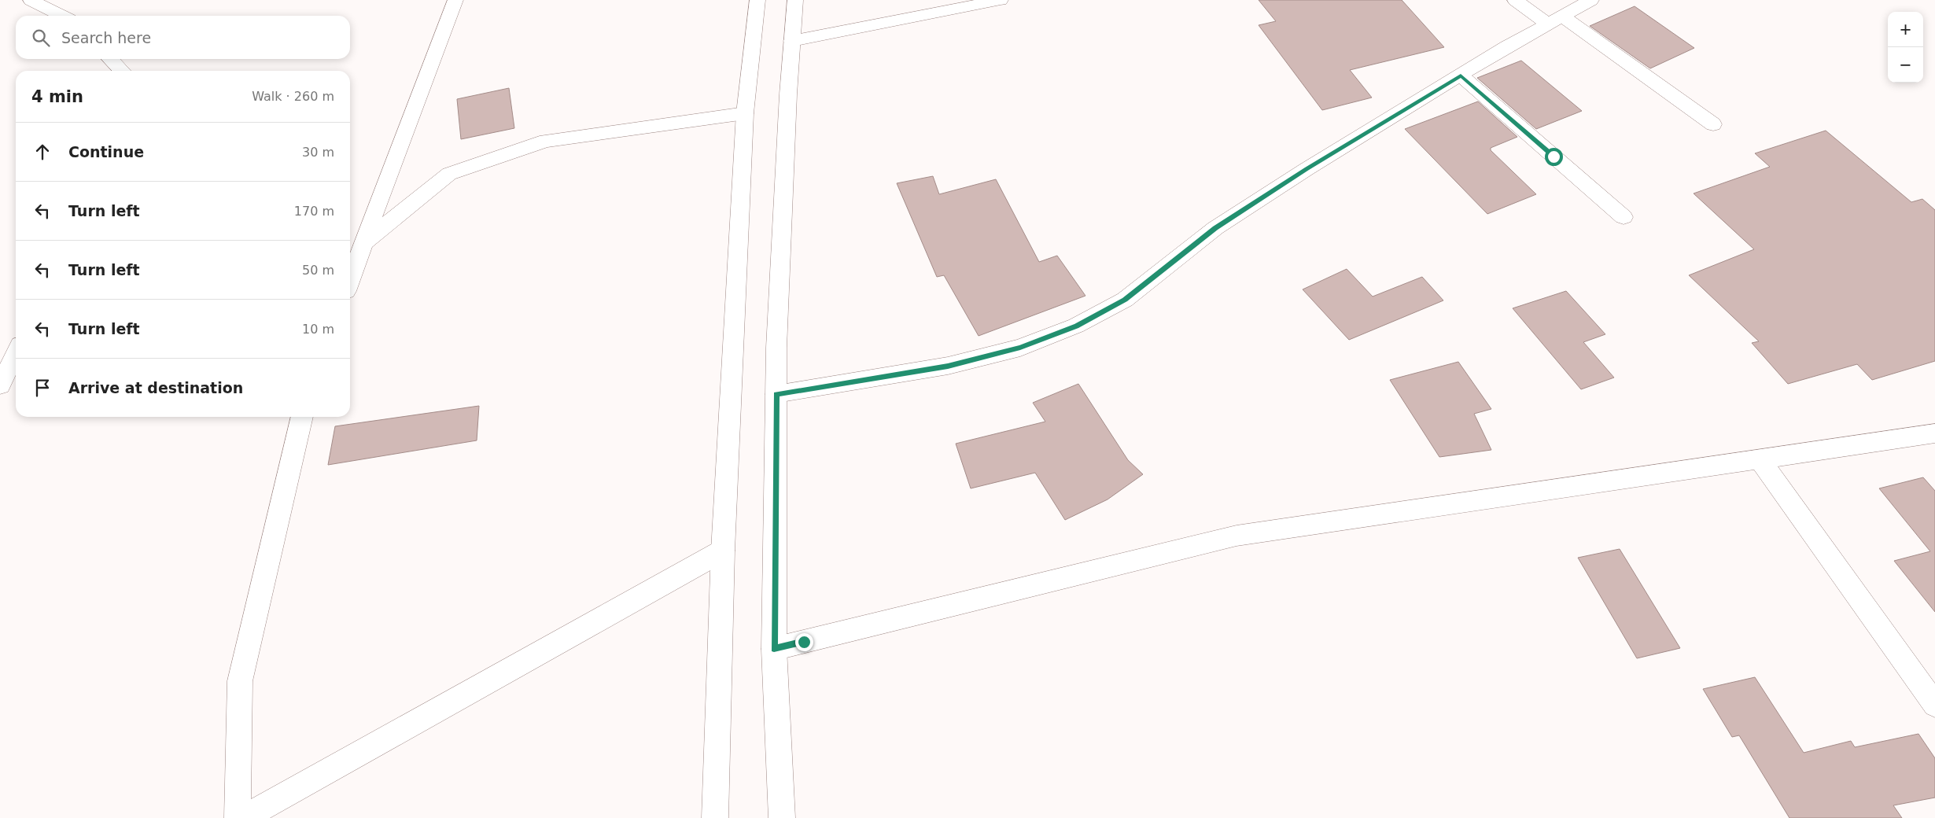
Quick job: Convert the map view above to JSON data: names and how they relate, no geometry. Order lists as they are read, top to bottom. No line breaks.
{"page":{"map_buttons":["+","−"],"search":"Search here","heading":["4 min","Walk · 260 m"],"list":[["Continue","30 m"],["Turn left","170 m"],["Turn left","50 m"],["Turn left","10 m"],"Arrive at destination"]}}
